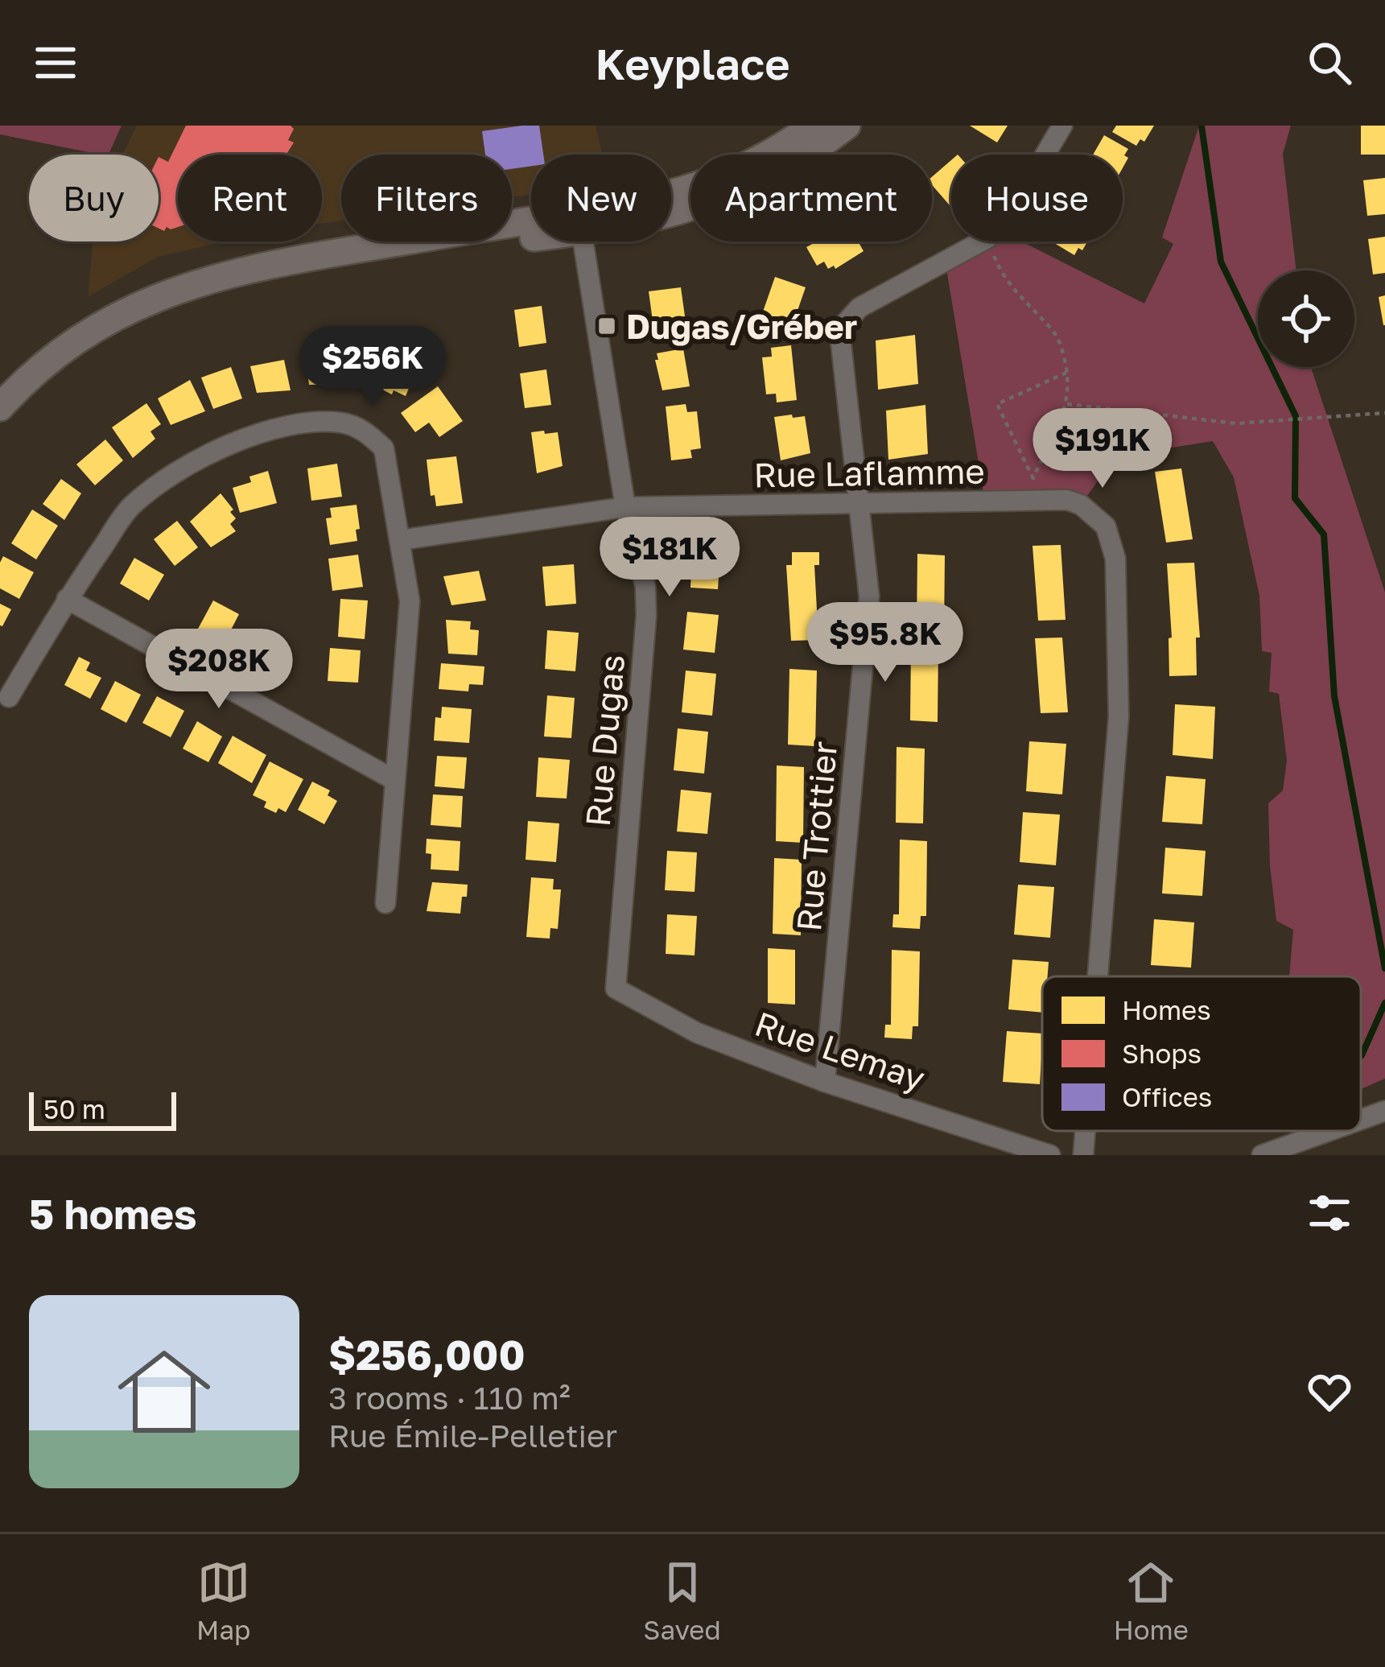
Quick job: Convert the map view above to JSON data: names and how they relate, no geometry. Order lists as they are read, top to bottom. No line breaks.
{"streets":{"street":["Rue Laflamme","Rue Dugas","Rue Trottier","Rue Lemay"]},"crossings":[["Rue Laflamme","Rue Dugas"],["Rue Laflamme","Rue Trottier"],["Rue Dugas","Rue Lemay"],["Rue Trottier","Rue Lemay"]],"places":{"transit":["Dugas/Gréber"]},"legend":["Homes","Shops","Offices"],"scale_bar":"50 m","page":{"header":"Keyplace","chip":["Buy","Rent","Filters","New","Apartment","House"],"price":["$256K","$191K","$181K","$95.8K","$208K"],"scale":"50 m","heading":"5 homes","list":[{"name":"$256,000","note":"3 rooms · 110 m² · Rue Émile-Pelletier"}],"tabs":["Map","Saved","Home"]}}
